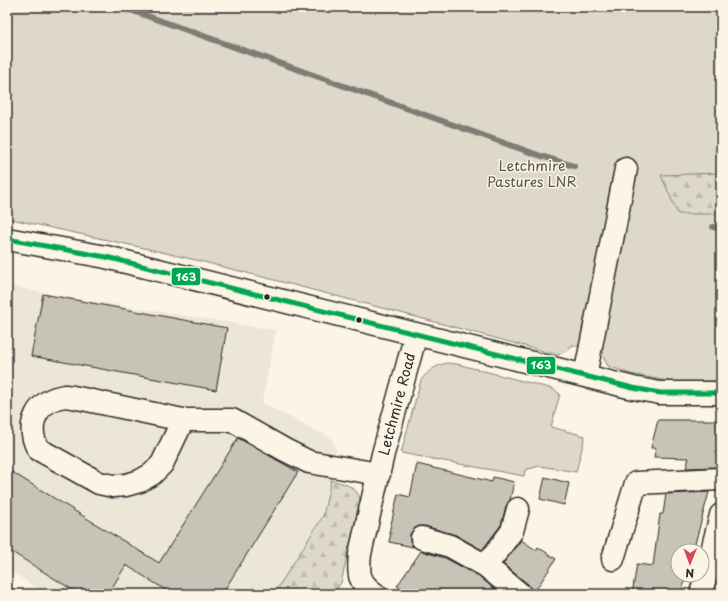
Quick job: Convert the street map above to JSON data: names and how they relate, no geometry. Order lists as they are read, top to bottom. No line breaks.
{"streets":{"street":["Letchmire Road"]},"parks":["Letchmire Pastures LNR"],"lines":["transit line 163"],"north":"bottom"}
